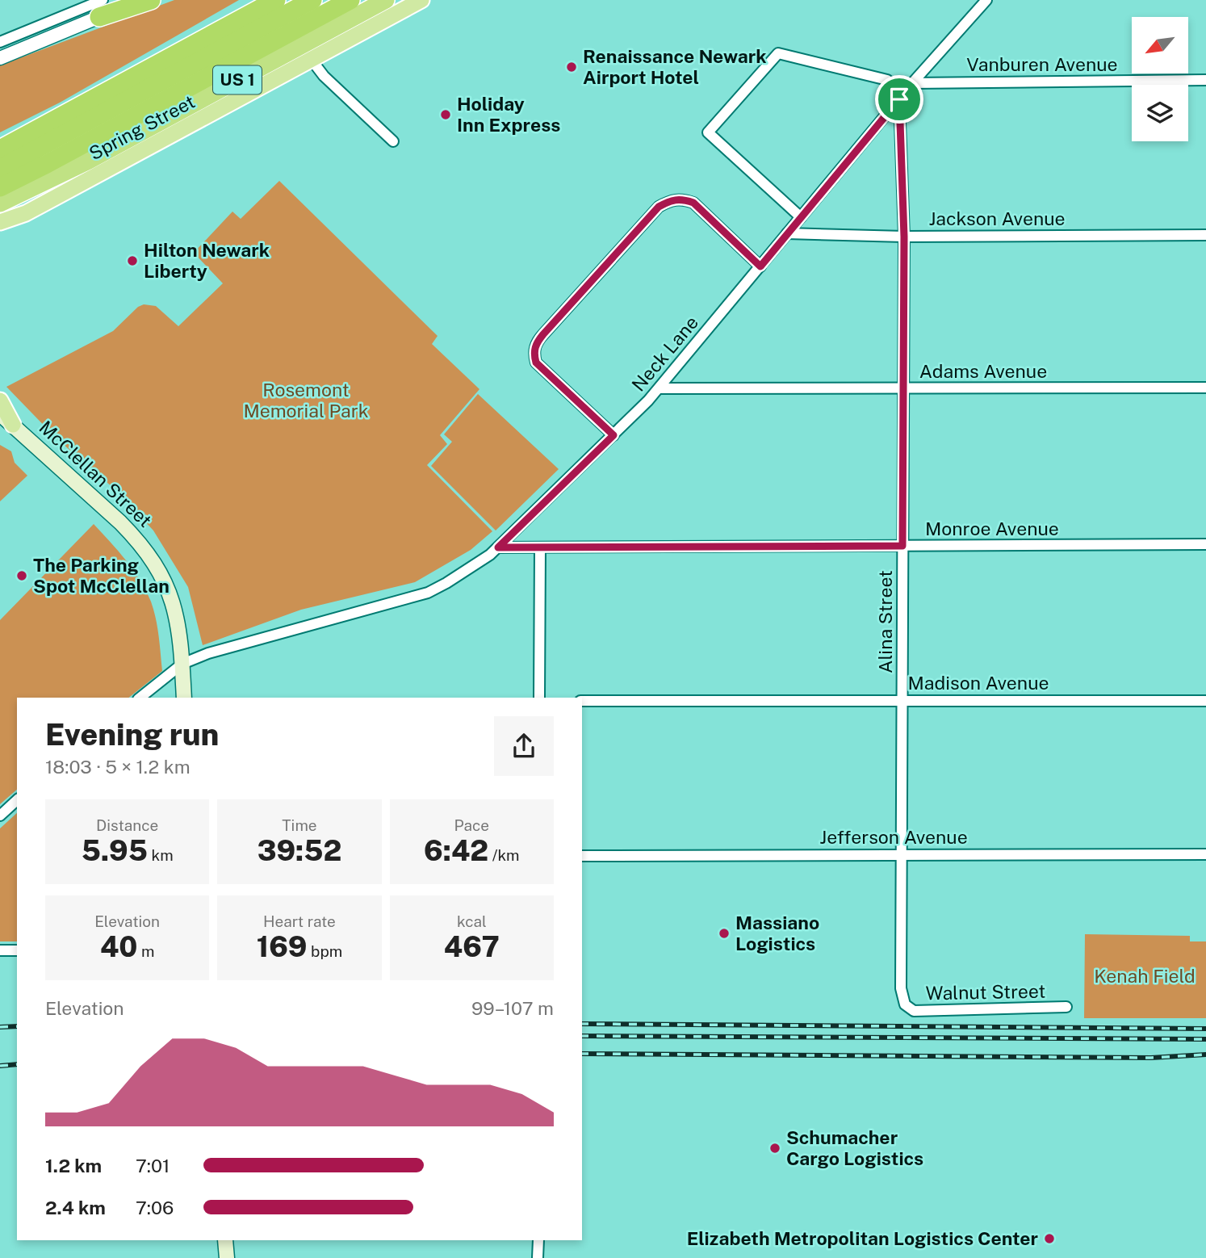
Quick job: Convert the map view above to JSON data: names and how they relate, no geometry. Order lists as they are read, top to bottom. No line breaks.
{"streets":{"highway":["US 1"],"main road":["Spring Street","McClellan Street"],"street":["Vanburen Avenue","Jackson Avenue","Neck Lane","Adams Avenue","Monroe Avenue","Alina Street","Madison Avenue","Jefferson Avenue","Walnut Street"]},"crossings":[["Vanburen Avenue","Neck Lane"],["Jackson Avenue","Neck Lane"],["Jackson Avenue","Alina Street"],["Neck Lane","Adams Avenue"],["Neck Lane","McClellan Street"],["Neck Lane","Monroe Avenue"],["Neck Lane","Alina Street"],["Adams Avenue","Alina Street"],["Monroe Avenue","Alina Street"],["Alina Street","Madison Avenue"],["Alina Street","Jefferson Avenue"],["Alina Street","Walnut Street"]],"parks":["Rosemont Memorial Park","Kenah Field"],"places":["Renaissance Newark Airport Hotel","Holiday Inn Express","Hilton Newark Liberty","The Parking Spot McClellan","Massiano Logistics","Schumacher Cargo Logistics","Elizabeth Metropolitan Logistics Center"],"north":"bottom left","page":{"heading":["Evening run","18:03 · 5 × 1.2 km"],"stats":[["Distance","5.95 km"],["Time","39:52"],["Pace","6:42 /km"],["Elevation","40 m"],["Heart rate","169 bpm"],["kcal","467"]],"chart":["Elevation","99–107 m"],"list":[{"name":"1.2 km","note":"7:01"},{"name":"2.4 km","note":"7:06"}]}}
